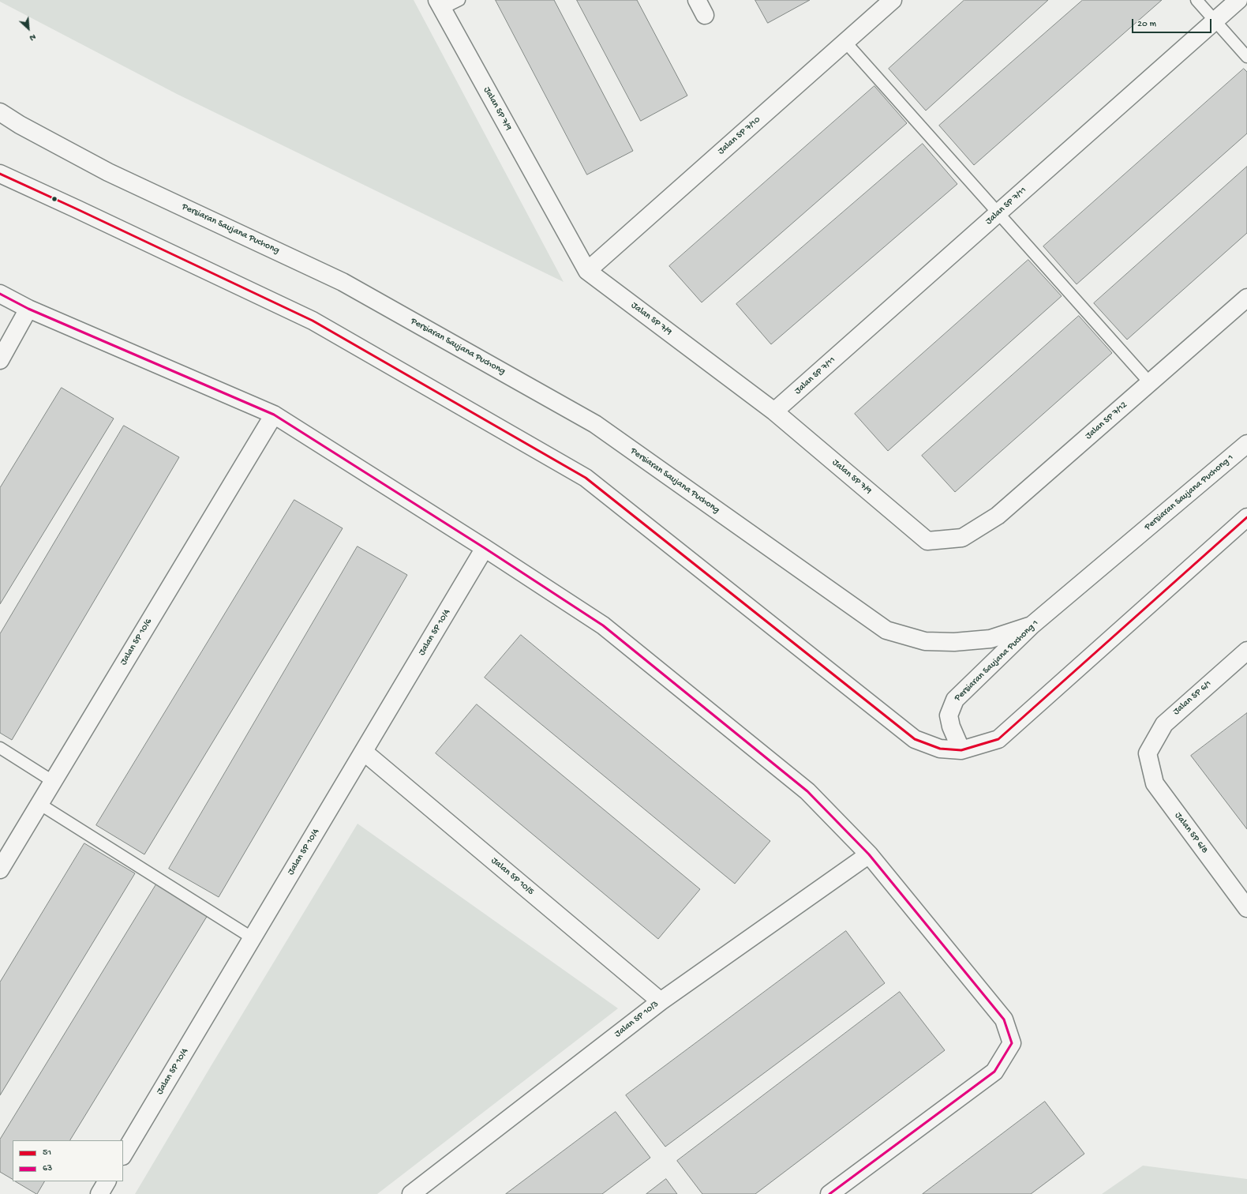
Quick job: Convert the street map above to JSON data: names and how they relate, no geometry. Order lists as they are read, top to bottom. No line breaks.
{"streets":{"street":["Jalan SP 7/9","Jalan SP 7/10","Jalan SP 7/11","Persiaran Saujana Puchong","Jalan SP 7/12","Persiaran Saujana Puchong 1","Jalan SP 10/4","Jalan SP 10/6","Jalan SP 6/1","Jalan SP 6/8","Jalan SP 10/5","Jalan SP 10/3"]},"crossings":[["Jalan SP 7/9","Jalan SP 7/10"],["Jalan SP 7/9","Jalan SP 7/11"],["Jalan SP 7/9","Jalan SP 7/12"],["Persiaran Saujana Puchong","Persiaran Saujana Puchong 1"],["Jalan SP 10/4","Jalan SP 10/5"],["Jalan SP 6/1","Jalan SP 6/8"],["Jalan SP 10/5","Jalan SP 10/3"]],"lines":["transit line 51","transit line 63"],"legend":["51","63"],"scale_bar":"20 m","north":"bottom right"}
